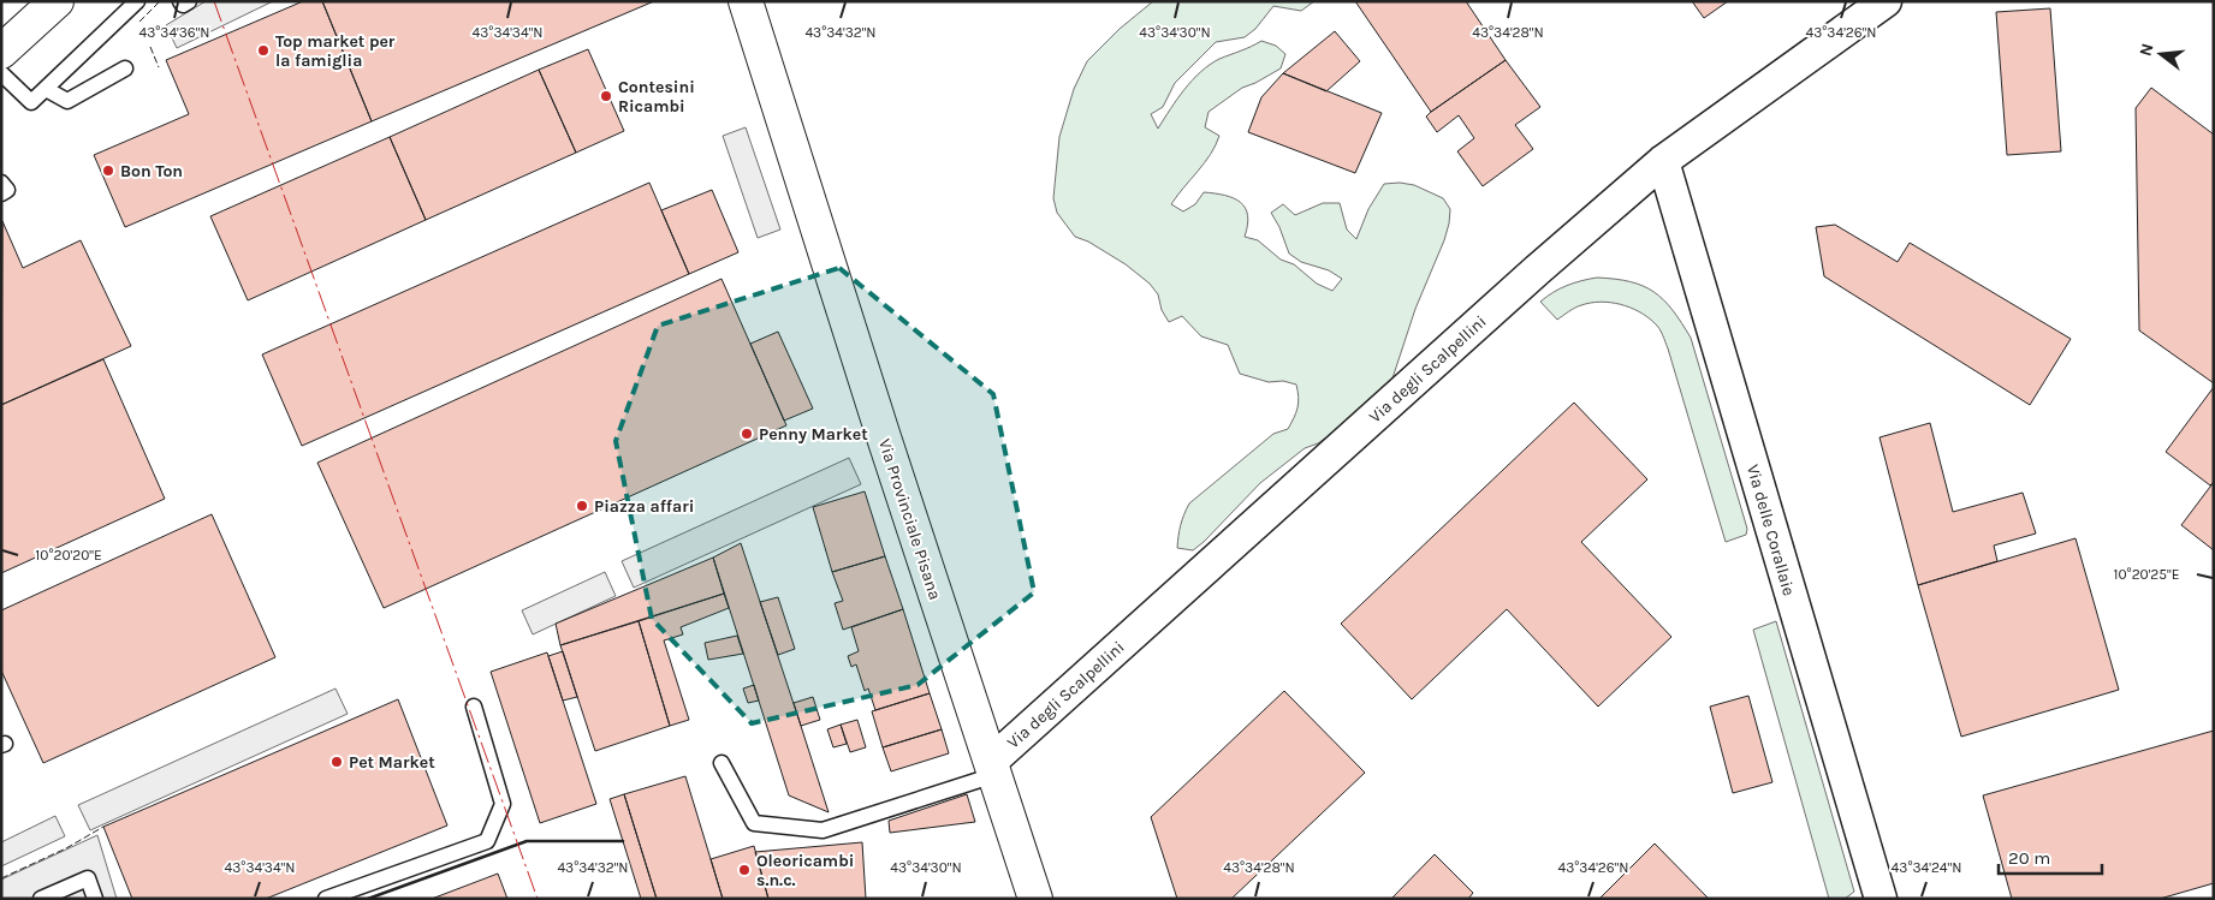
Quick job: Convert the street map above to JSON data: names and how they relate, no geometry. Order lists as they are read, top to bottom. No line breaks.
{"streets":{"street":["Via degli Scalpellini","Via Provinciale Pisana","Via delle Corallaie"]},"crossings":[["Via degli Scalpellini","Via Provinciale Pisana"],["Via degli Scalpellini","Via delle Corallaie"]],"places":["Top market per la famiglia","Contesini Ricambi","Bon Ton","Penny Market","Piazza affari","Pet Market","Oleoricambi s.n.c."],"scale_bar":"20 m","north":"left","coordinates":["43°34'36\"N","43°34'34\"N","43°34'32\"N","43°34'30\"N","43°34'28\"N","43°34'26\"N","10°20'20\"E","10°20'25\"E","43°34'24\"N"]}
